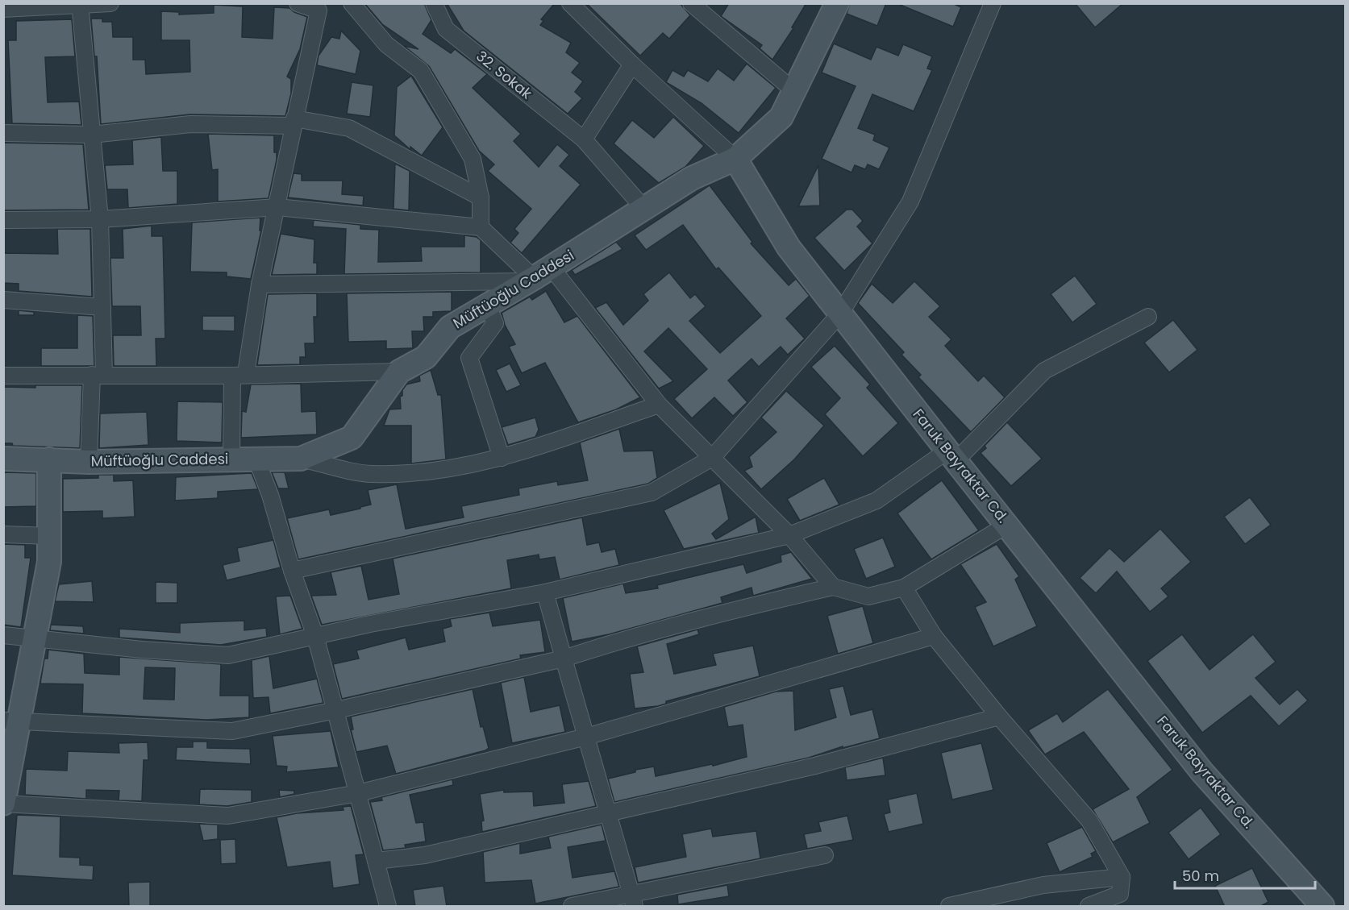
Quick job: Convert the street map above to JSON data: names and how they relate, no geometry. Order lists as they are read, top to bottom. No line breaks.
{"streets":{"street":["32. Sokak","Müftüoğlu Caddesi","Faruk Bayraktar Cd."]},"crossings":[["32. Sokak","Müftüoğlu Caddesi"],["Müftüoğlu Caddesi","Faruk Bayraktar Cd."]],"scale_bar":"50 m"}
